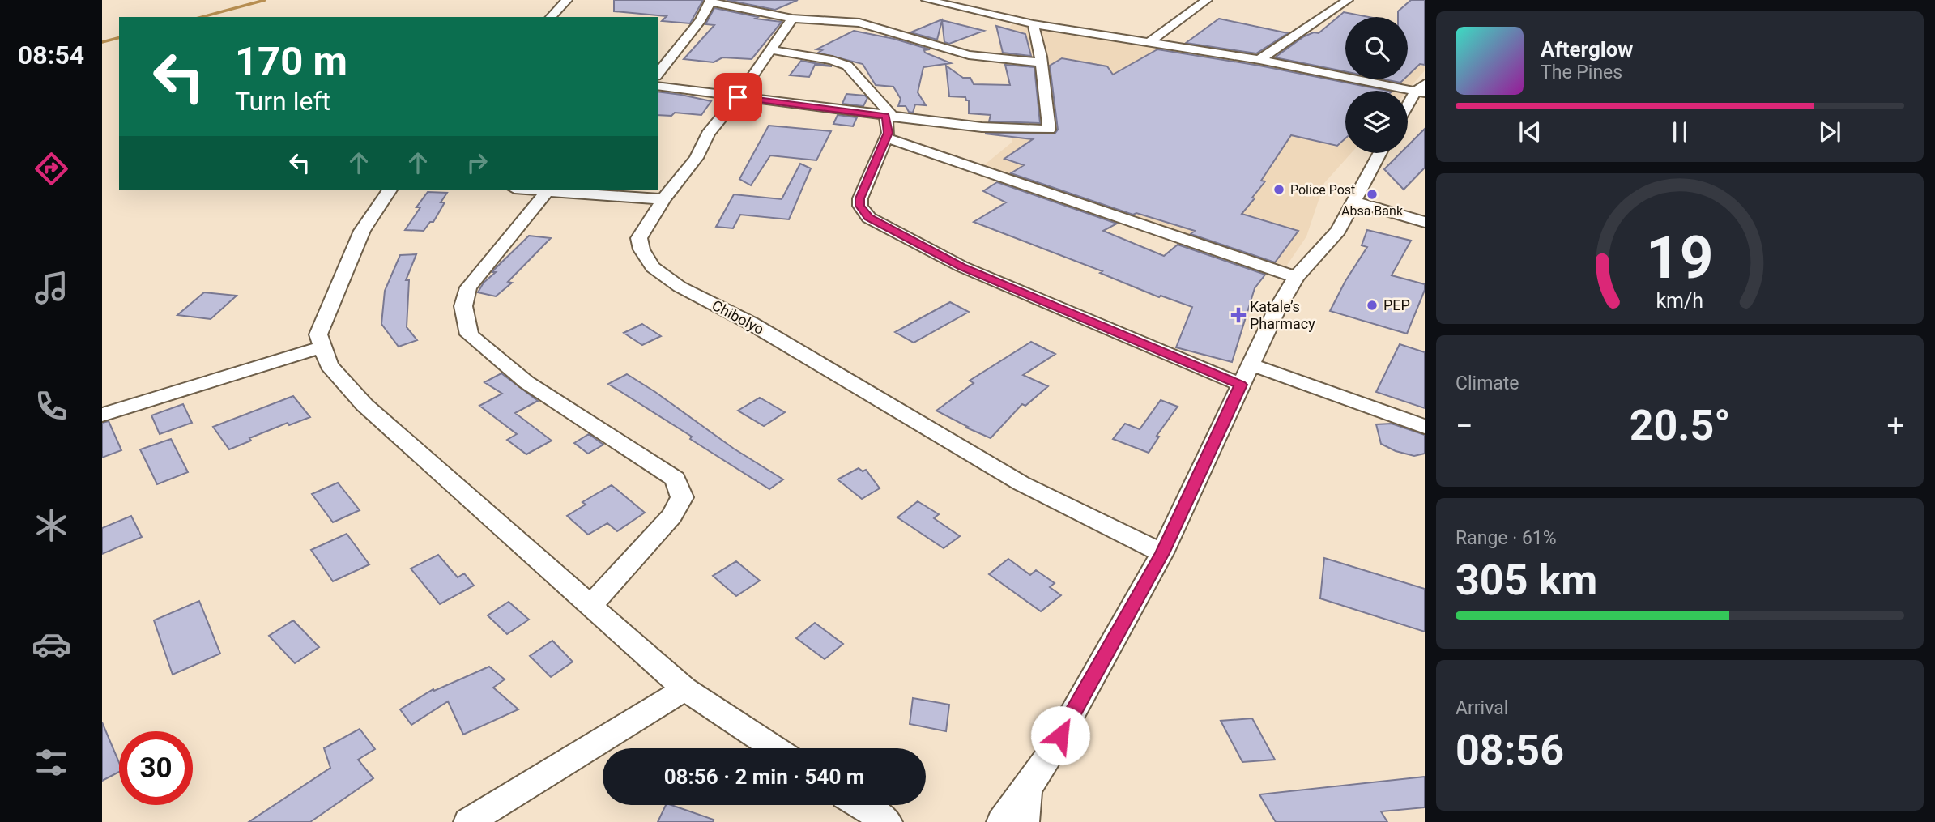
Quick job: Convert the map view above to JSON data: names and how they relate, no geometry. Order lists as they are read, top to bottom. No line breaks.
{"streets":{"street":["Chibolyo"]},"places":{"other":["Police Post","Absa Bank","PEP"],"health":["Katale’s Pharmacy"]},"page":{"tabs":"08:54","turn":["170 m","Turn left"],"song":["Afterglow","The Pines"],"tile":["Climate",["Range · 61%","305 km"],["Arrival","08:56"]],"heat":["−","20.5°","+"],"limit":"30","trip":"08:56 · 2 min · 540 m","gauge":["19","km/h"]}}
